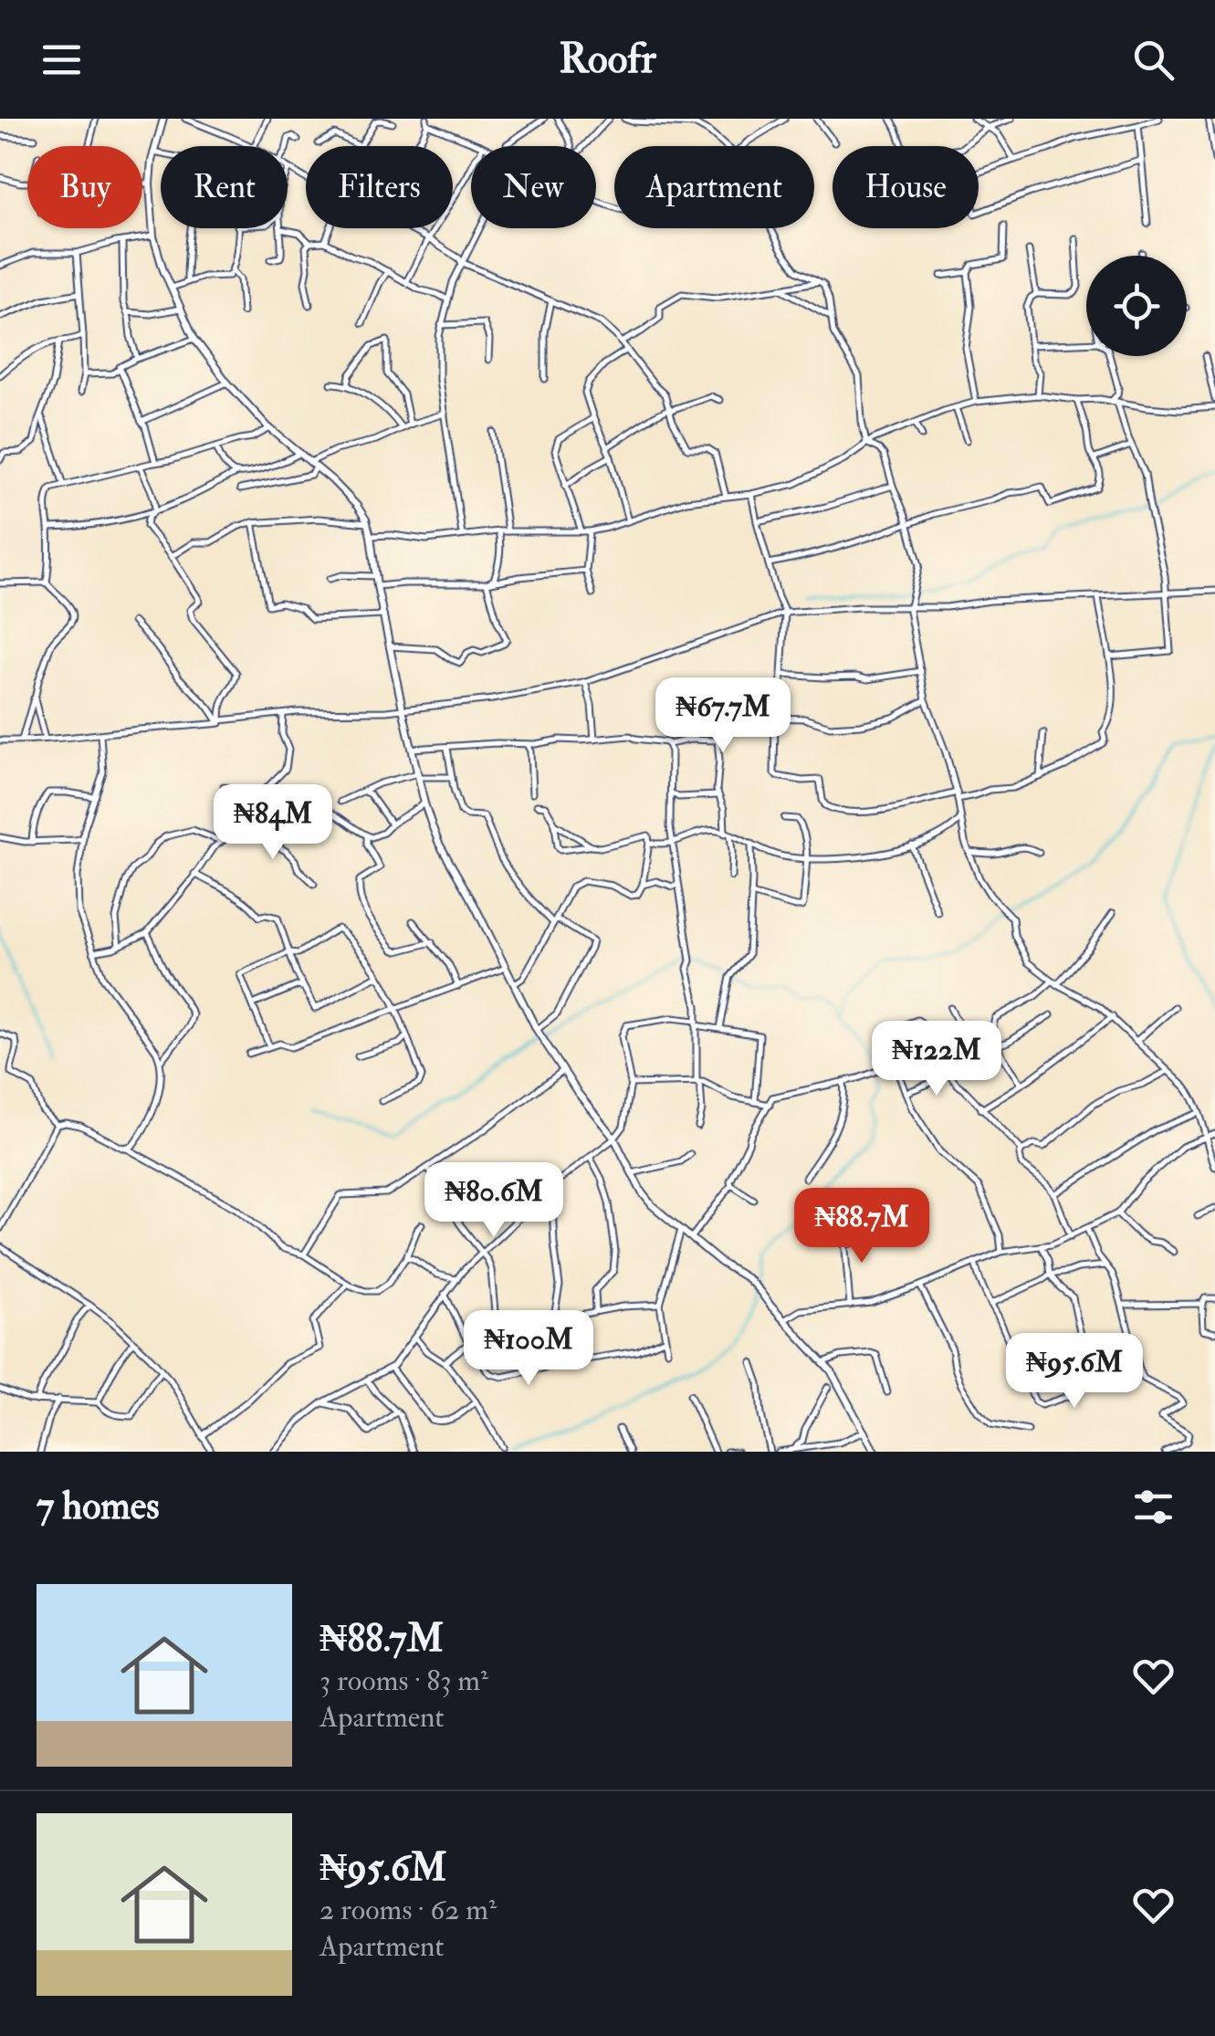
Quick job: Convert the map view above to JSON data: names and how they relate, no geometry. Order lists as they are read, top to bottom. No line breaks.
{"page":{"header":"Roofr","chip":["Buy","Rent","Filters","New","Apartment","House"],"price":["₦67.7M","₦84M","₦122M","₦80.6M","₦88.7M","₦100M","₦95.6M"],"heading":"7 homes","list":[{"name":"₦88.7M","note":"3 rooms · 83 m² · Apartment"},{"name":"₦95.6M","note":"2 rooms · 62 m² · Apartment"}]}}
